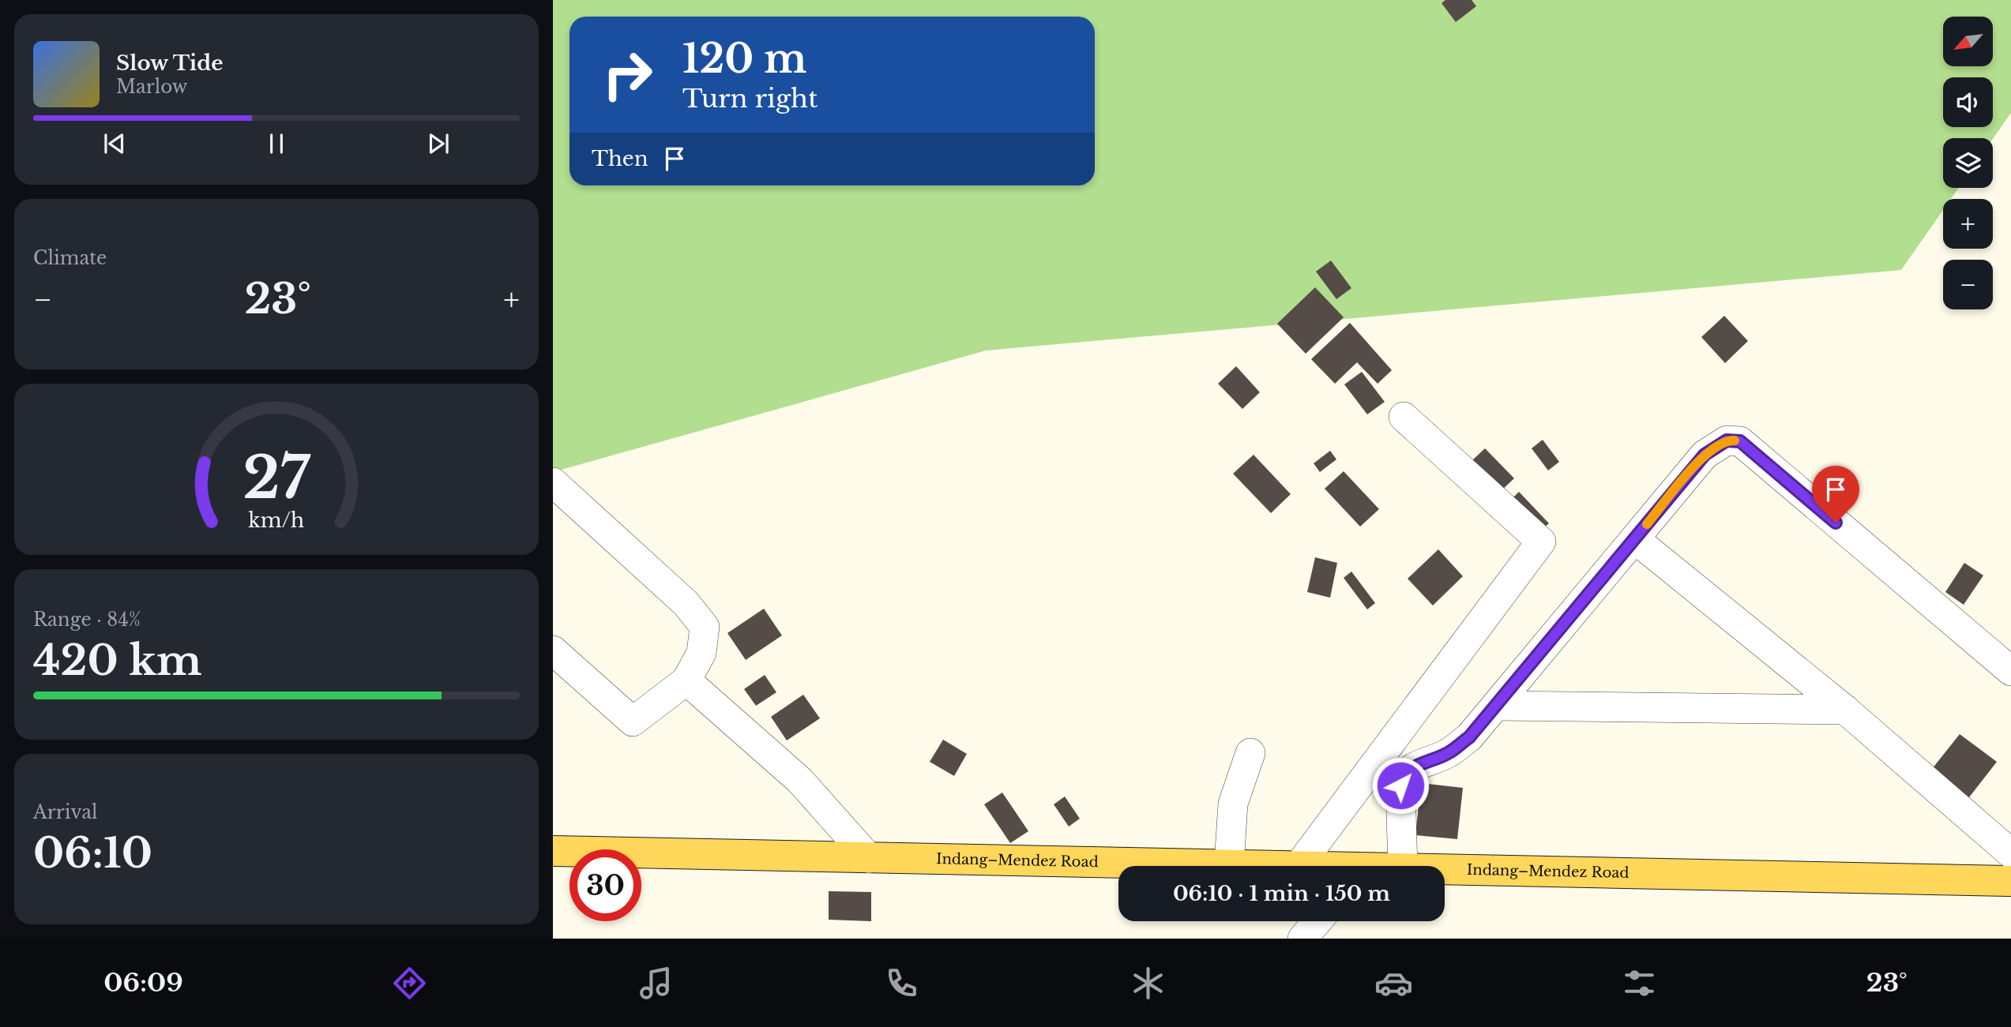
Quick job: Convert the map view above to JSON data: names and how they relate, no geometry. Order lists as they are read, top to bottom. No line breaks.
{"streets":{"main road":["Indang–Mendez Road"]},"north":"bottom left","page":{"map_buttons":["+","−"],"turn":["120 m","Turn right"],"song":["Slow Tide","Marlow"],"then":"Then","tile":["Climate",["Range · 84%","420 km"],["Arrival","06:10"]],"heat":["−","23°","+"],"limit":"30","trip":"06:10 · 1 min · 150 m","tabs":["06:09","23°"],"gauge":["27","km/h"]}}
